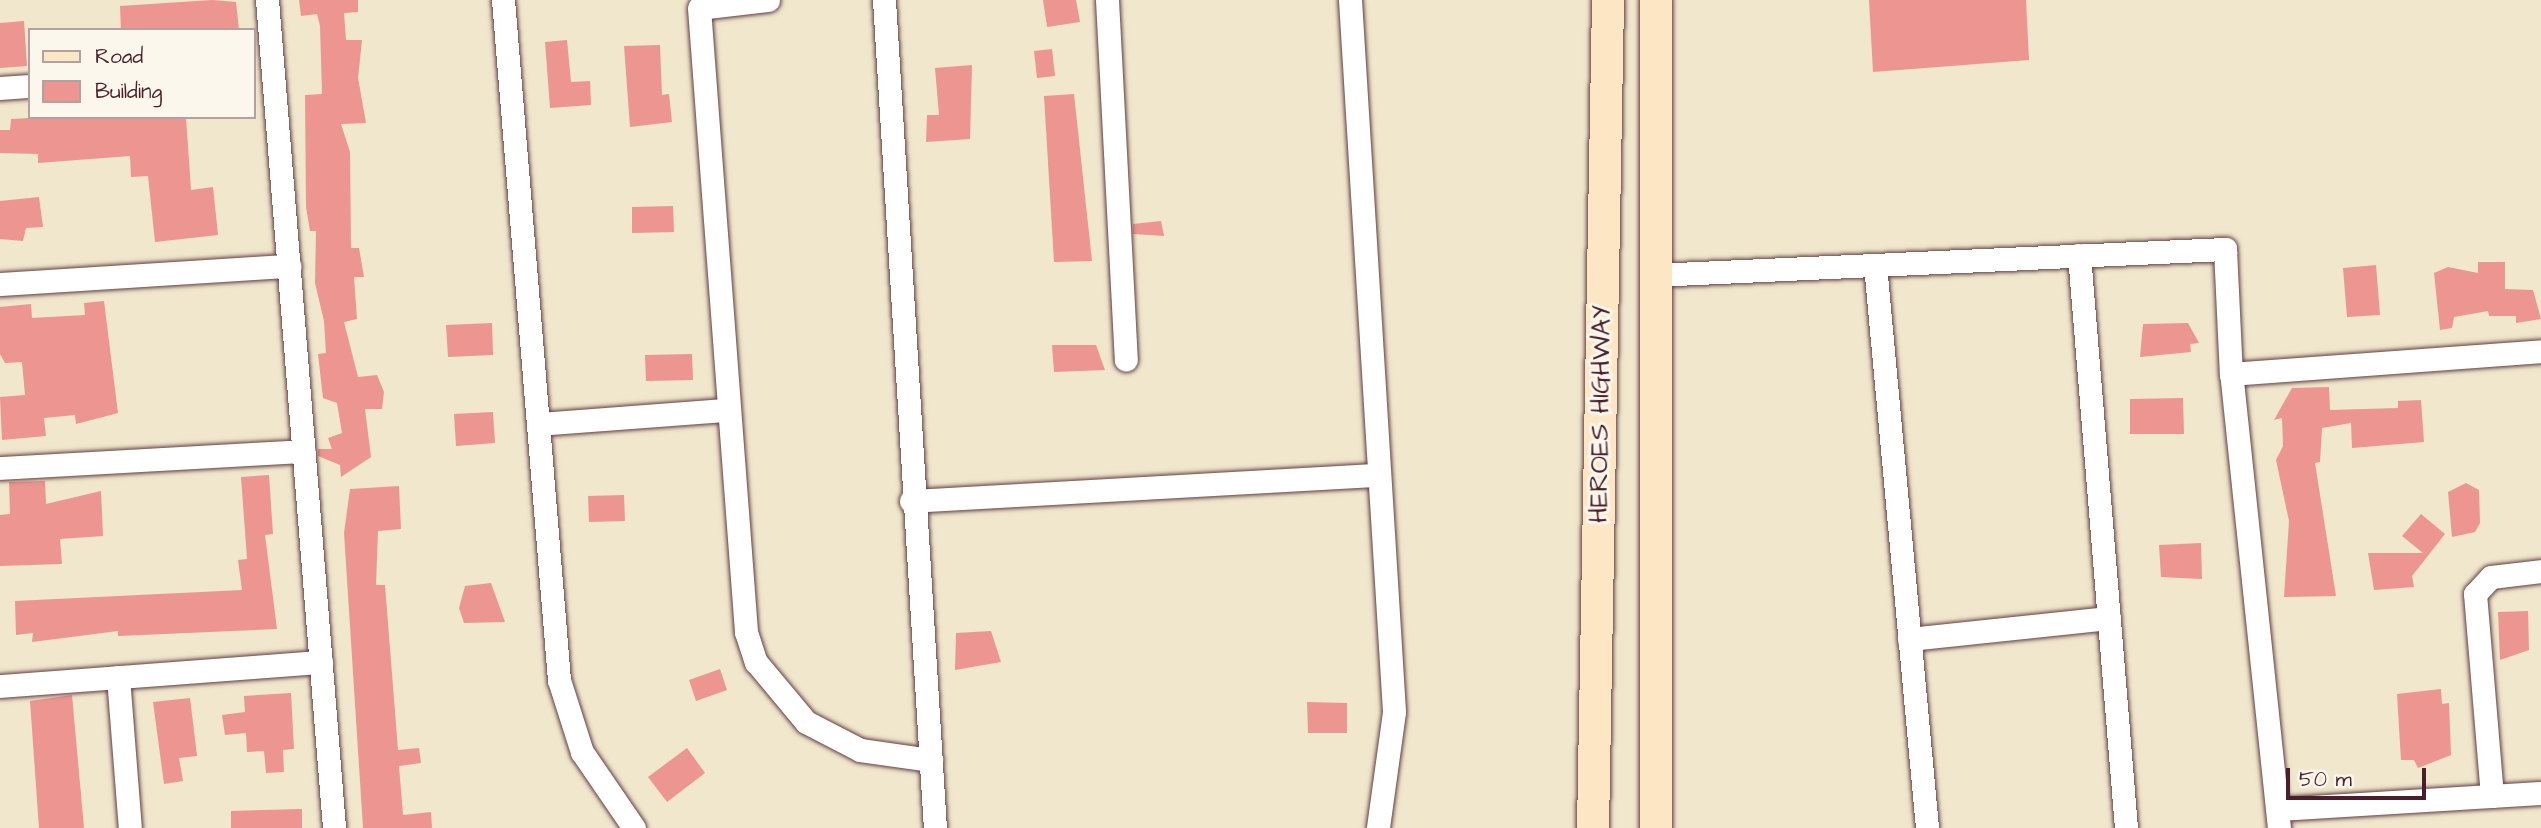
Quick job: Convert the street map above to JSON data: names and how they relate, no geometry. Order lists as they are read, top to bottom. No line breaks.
{"streets":{"main road":["HEROES HIGHWAY"]},"legend":["Road","Building"],"scale_bar":"50 m"}
